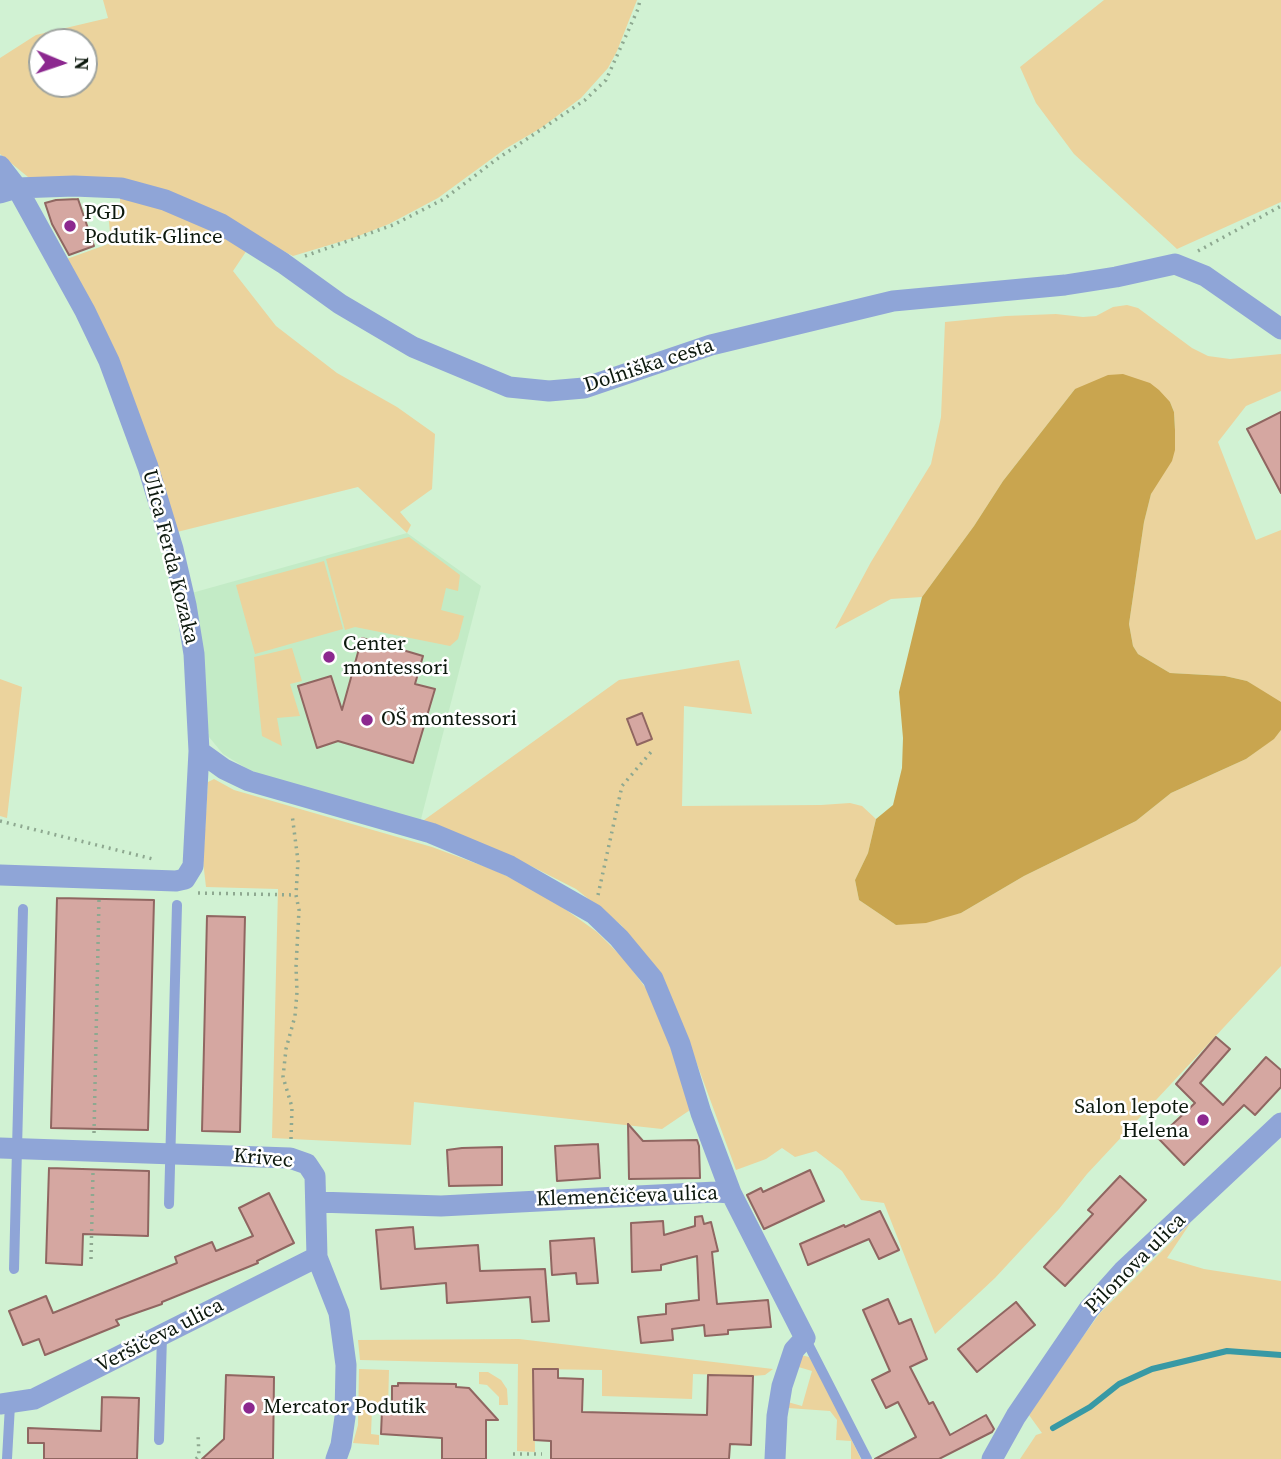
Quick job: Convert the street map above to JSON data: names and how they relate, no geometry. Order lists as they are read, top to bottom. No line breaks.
{"streets":{"street":["Dolniška cesta","Ulica Ferda Kozaka","Krivec","Klemenčičeva ulica","Pilonova ulica","Veršičeva ulica"]},"crossings":[["Dolniška cesta","Ulica Ferda Kozaka"],["Krivec","Klemenčičeva ulica"],["Krivec","Veršičeva ulica"]],"places":["PGD Podutik-Glince","Center montessori","OŠ montessori","Salon lepote Helena","Mercator Podutik"],"north":"right"}
